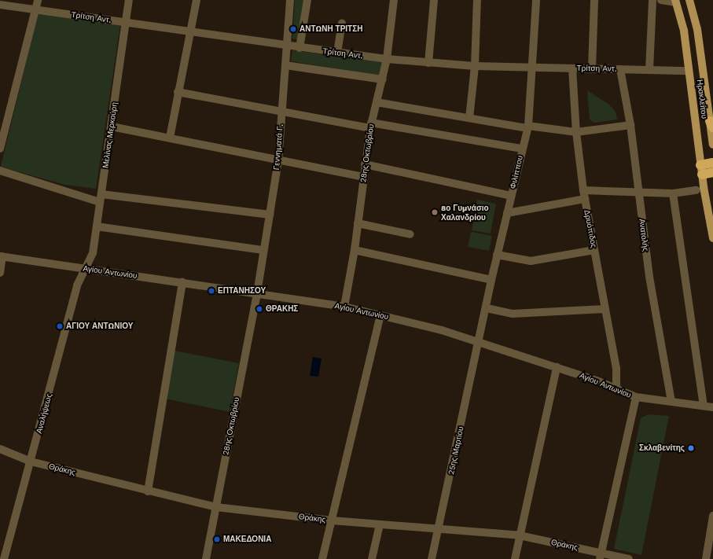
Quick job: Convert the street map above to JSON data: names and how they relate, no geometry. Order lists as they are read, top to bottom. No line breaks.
{"streets":{"main road":["Ηρακλείτου"],"street":["Τρίτση Αντ.","Μελίνας Μερκούρη","Γεννηματά Γ.","28ης Οκτωβρίου","Φιλίππου","Δρυόπιδος","Ανατολής","Αγίου Αντωνίου","Αναλήψεως","25ης Μαρτίου","Θράκης"]},"crossings":[["Τρίτση Αντ.","Ηρακλείτου"],["Τρίτση Αντ.","Μελίνας Μερκούρη"],["Τρίτση Αντ.","Γεννηματά Γ."],["Τρίτση Αντ.","28ης Οκτωβρίου"],["Τρίτση Αντ.","Φιλίππου"],["Τρίτση Αντ.","Δρυόπιδος"],["Τρίτση Αντ.","Ανατολής"],["Μελίνας Μερκούρη","Αγίου Αντωνίου"],["Μελίνας Μερκούρη","Αναλήψεως"],["Γεννηματά Γ.","28ης Οκτωβρίου"],["Γεννηματά Γ.","Αγίου Αντωνίου"],["28ης Οκτωβρίου","Αγίου Αντωνίου"],["28ης Οκτωβρίου","Θράκης"],["Φιλίππου","Αγίου Αντωνίου"],["Φιλίππου","25ης Μαρτίου"],["Δρυόπιδος","Αγίου Αντωνίου"],["Ανατολής","Αγίου Αντωνίου"],["Αγίου Αντωνίου","Αναλήψεως"],["Αγίου Αντωνίου","25ης Μαρτίου"],["Αναλήψεως","Θράκης"],["25ης Μαρτίου","Θράκης"]],"places":["ΑΝΤΩΝΗ ΤΡΙΤΣΗ","8ο Γυμνάσιο Χαλανδρίου","ΕΠΤΑΝΗΣΟΥ","ΘΡΑΚΗΣ","ΑΓΙΟΥ ΑΝΤΩΝΙΟΥ","Σκλαβενίτης","ΜΑΚΕΔΟΝΙΑ"]}
